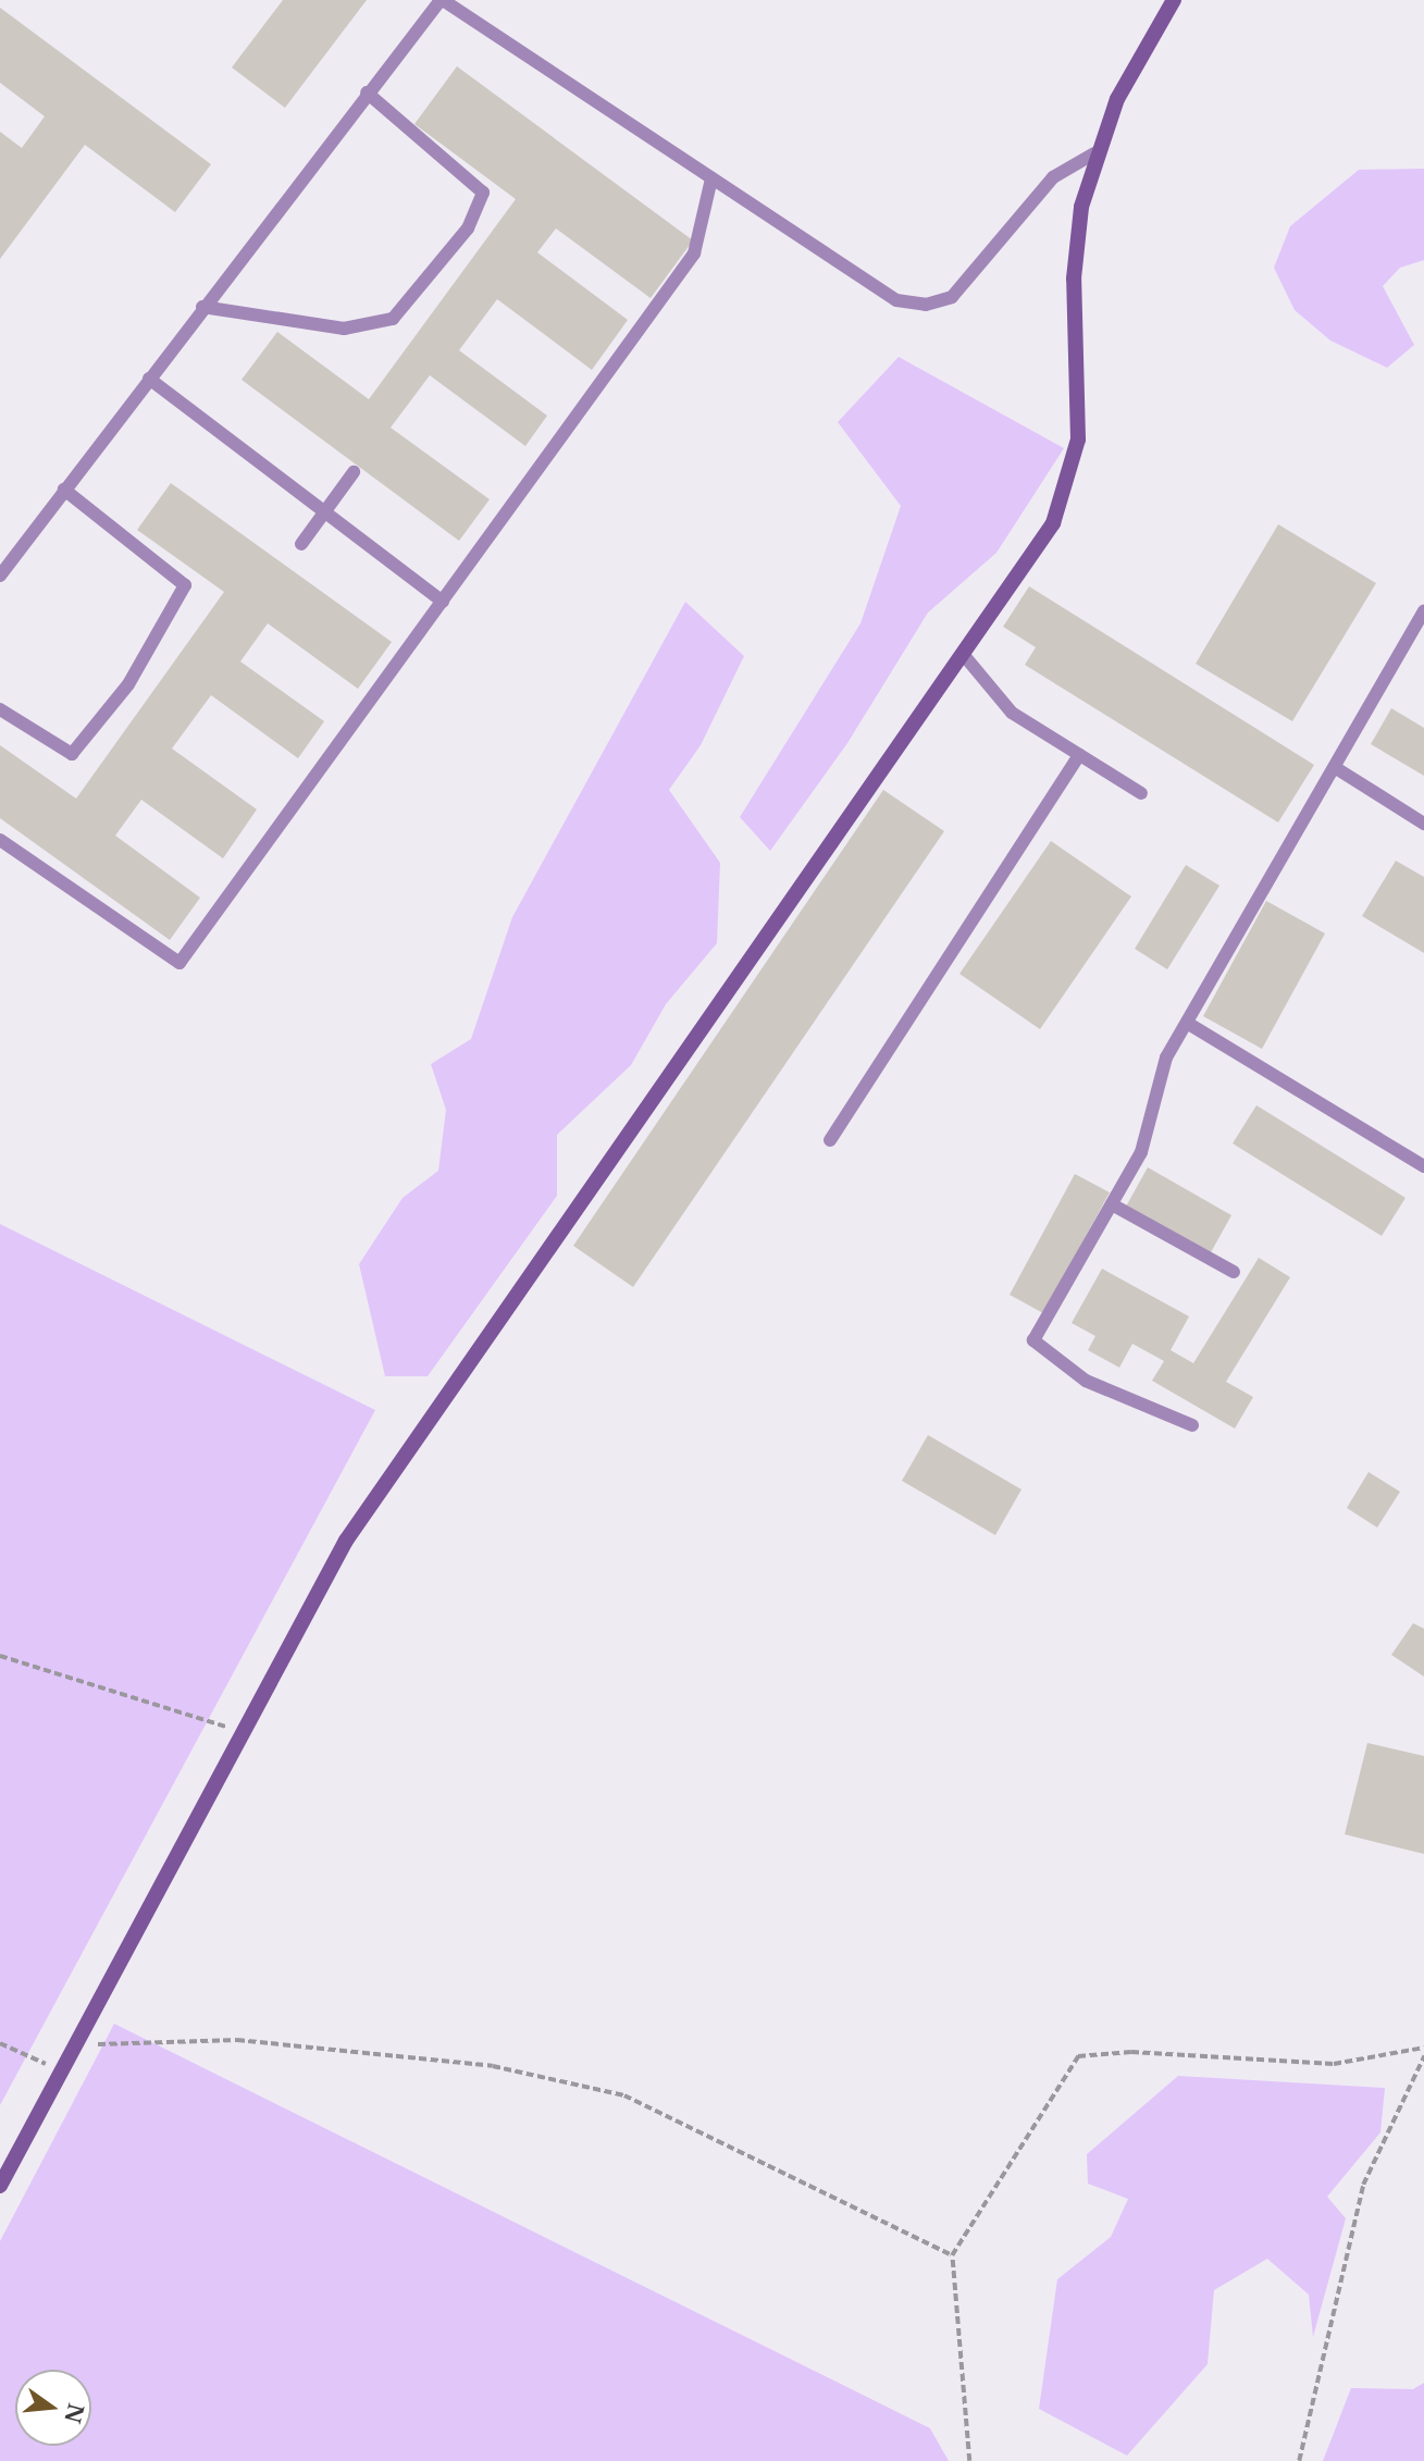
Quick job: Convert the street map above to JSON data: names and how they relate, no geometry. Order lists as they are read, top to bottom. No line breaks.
{"north":"right"}
